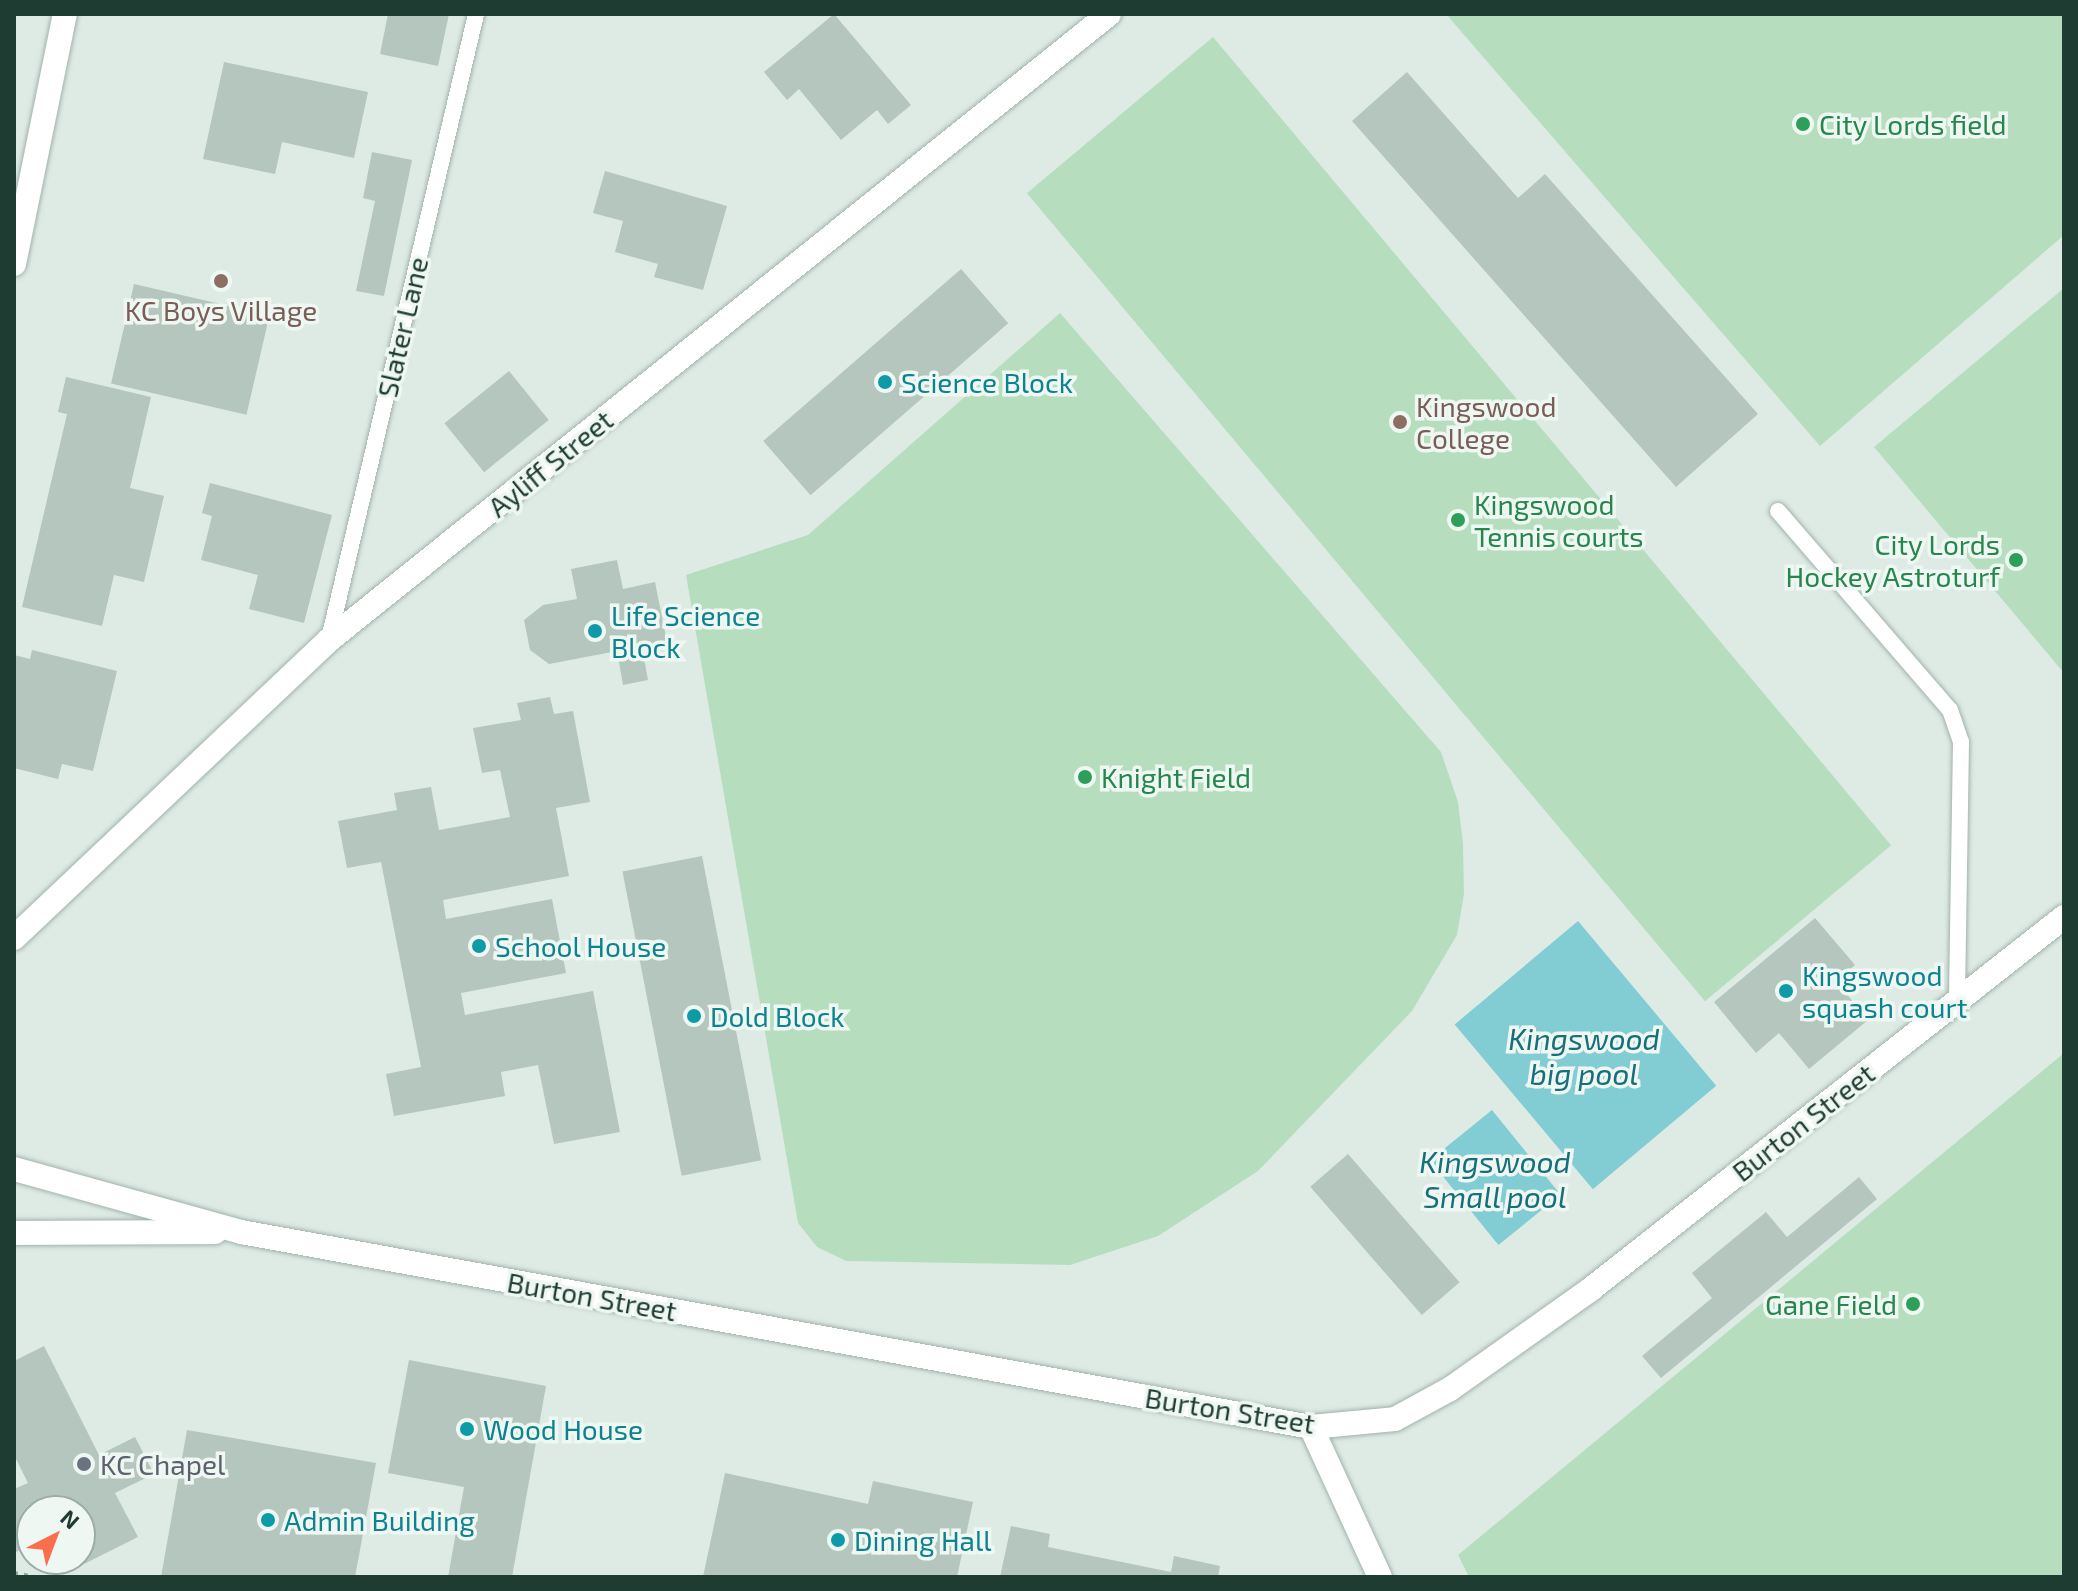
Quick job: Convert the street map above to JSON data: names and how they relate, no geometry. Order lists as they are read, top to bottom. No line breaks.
{"streets":{"street":["Ayliff Street","Burton Street"],"lane":["Slater Lane"]},"crossings":[["Slater Lane","Ayliff Street"]],"water":["Kingswood big pool","Kingswood Small pool"],"places":["City Lords field","KC Boys Village","Science Block","Kingswood College","Kingswood Tennis courts","City Lords Hockey Astroturf","Life Science Block","Knight Field","School House","Kingswood squash court","Dold Block","Gane Field","Wood House","KC Chapel","Admin Building","Dining Hall"],"north":"top right"}
